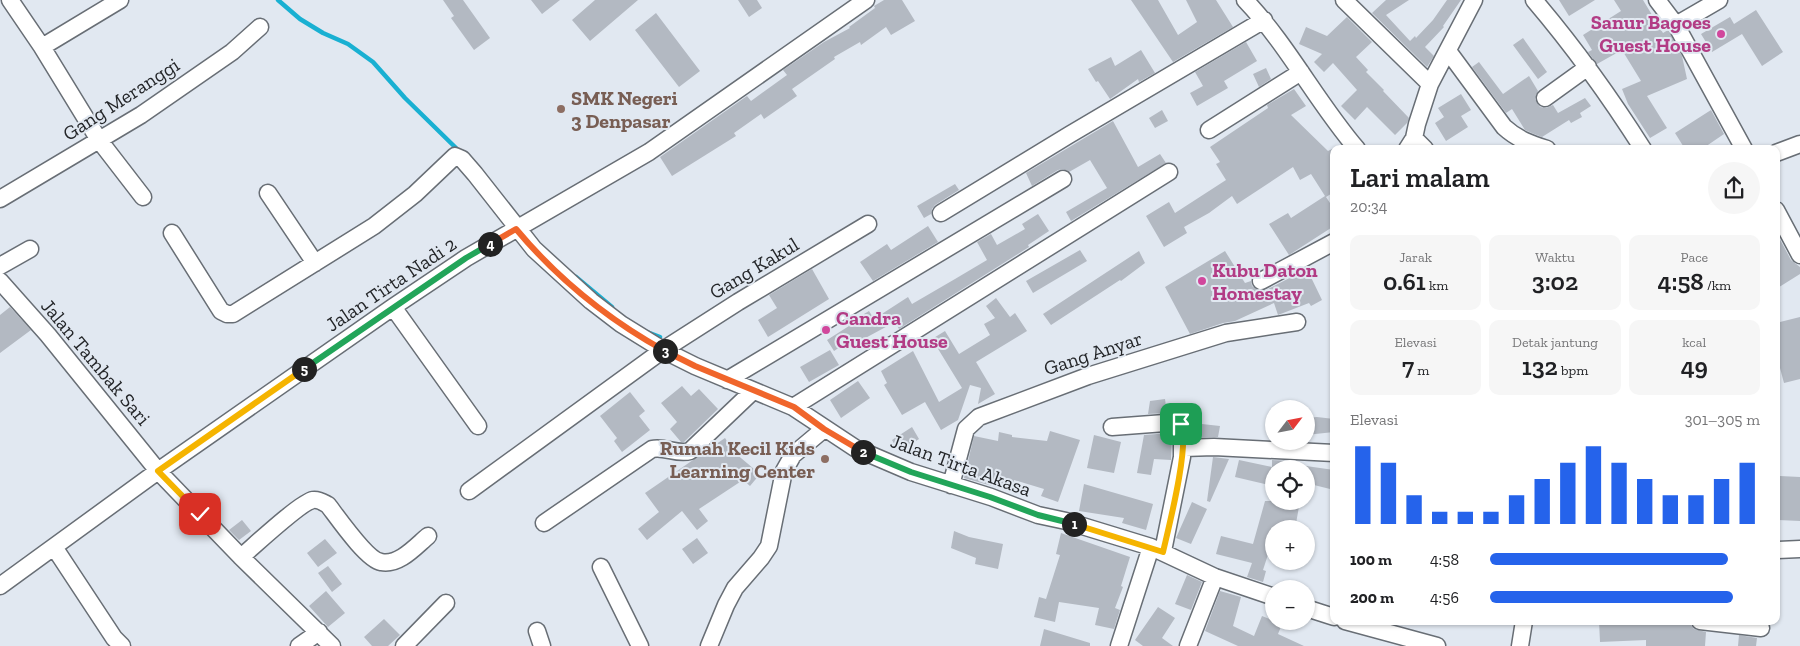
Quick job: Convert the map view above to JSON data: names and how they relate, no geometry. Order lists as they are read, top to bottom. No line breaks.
{"streets":{"street":["Gang Meranggi","Gang Kakul","Jalan Tirta Nadi 2","Gang Anyar","Jalan Tambak Sari","Jalan Tirta Akasa"]},"crossings":[["Gang Kakul","Jalan Tirta Akasa"],["Jalan Tirta Nadi 2","Jalan Tambak Sari"],["Jalan Tirta Nadi 2","Jalan Tirta Akasa"],["Gang Anyar","Jalan Tirta Akasa"]],"places":["Sanur Bagoes Guest House","SMK Negeri 3 Denpasar","Kubu Daton Homestay","Candra Guest House","Rumah Kecil Kids Learning Center"],"north":"top right","page":{"heading":["Lari malam","20:34"],"stats":[["Jarak","0.61 km"],["Waktu","3:02"],["Pace","4:58 /km"],["Elevasi","7 m"],["Detak jantung","132 bpm"],["kcal","49"]],"pins":["4","3","5","2","1"],"map_buttons":["+","−"],"chart":["Elevasi","301–305 m"],"list":[{"name":"100 m","note":"4:58"},{"name":"200 m","note":"4:56"}]}}
